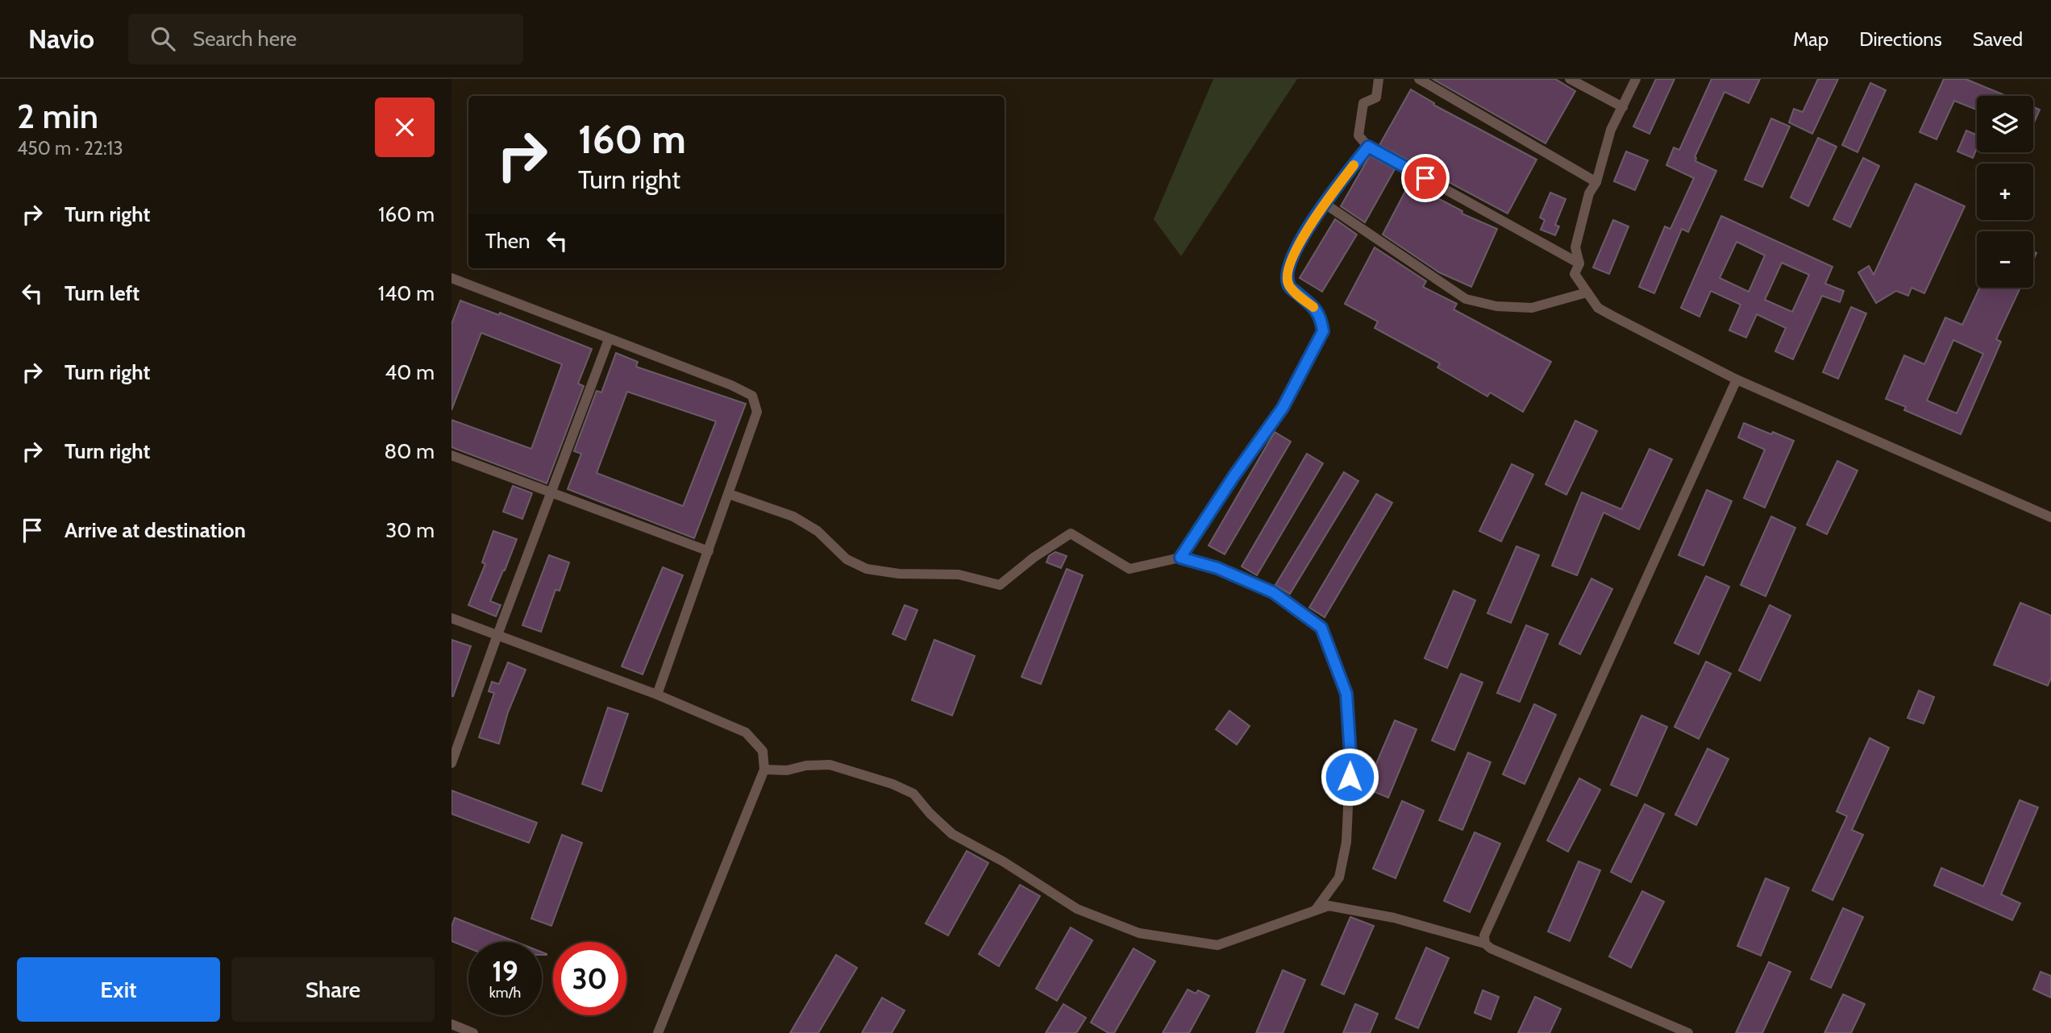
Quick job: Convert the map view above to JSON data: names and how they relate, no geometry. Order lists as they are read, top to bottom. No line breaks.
{"page":{"header":"Navio","search":"Search here","nav":["Map","Directions","Saved"],"heading":["2 min","450 m · 22:13"],"map_buttons":["+","−"],"turn":["160 m","Turn right"],"list":[{"name":"Turn right","value":"160 m"},{"name":"Turn left","value":"140 m"},{"name":"Turn right","value":"40 m"},{"name":"Turn right","value":"80 m"},{"name":"Arrive at destination","value":"30 m"}],"then":"Then","speed":"19 km/h","limit":"30","buttons":["Exit","Share"]}}
